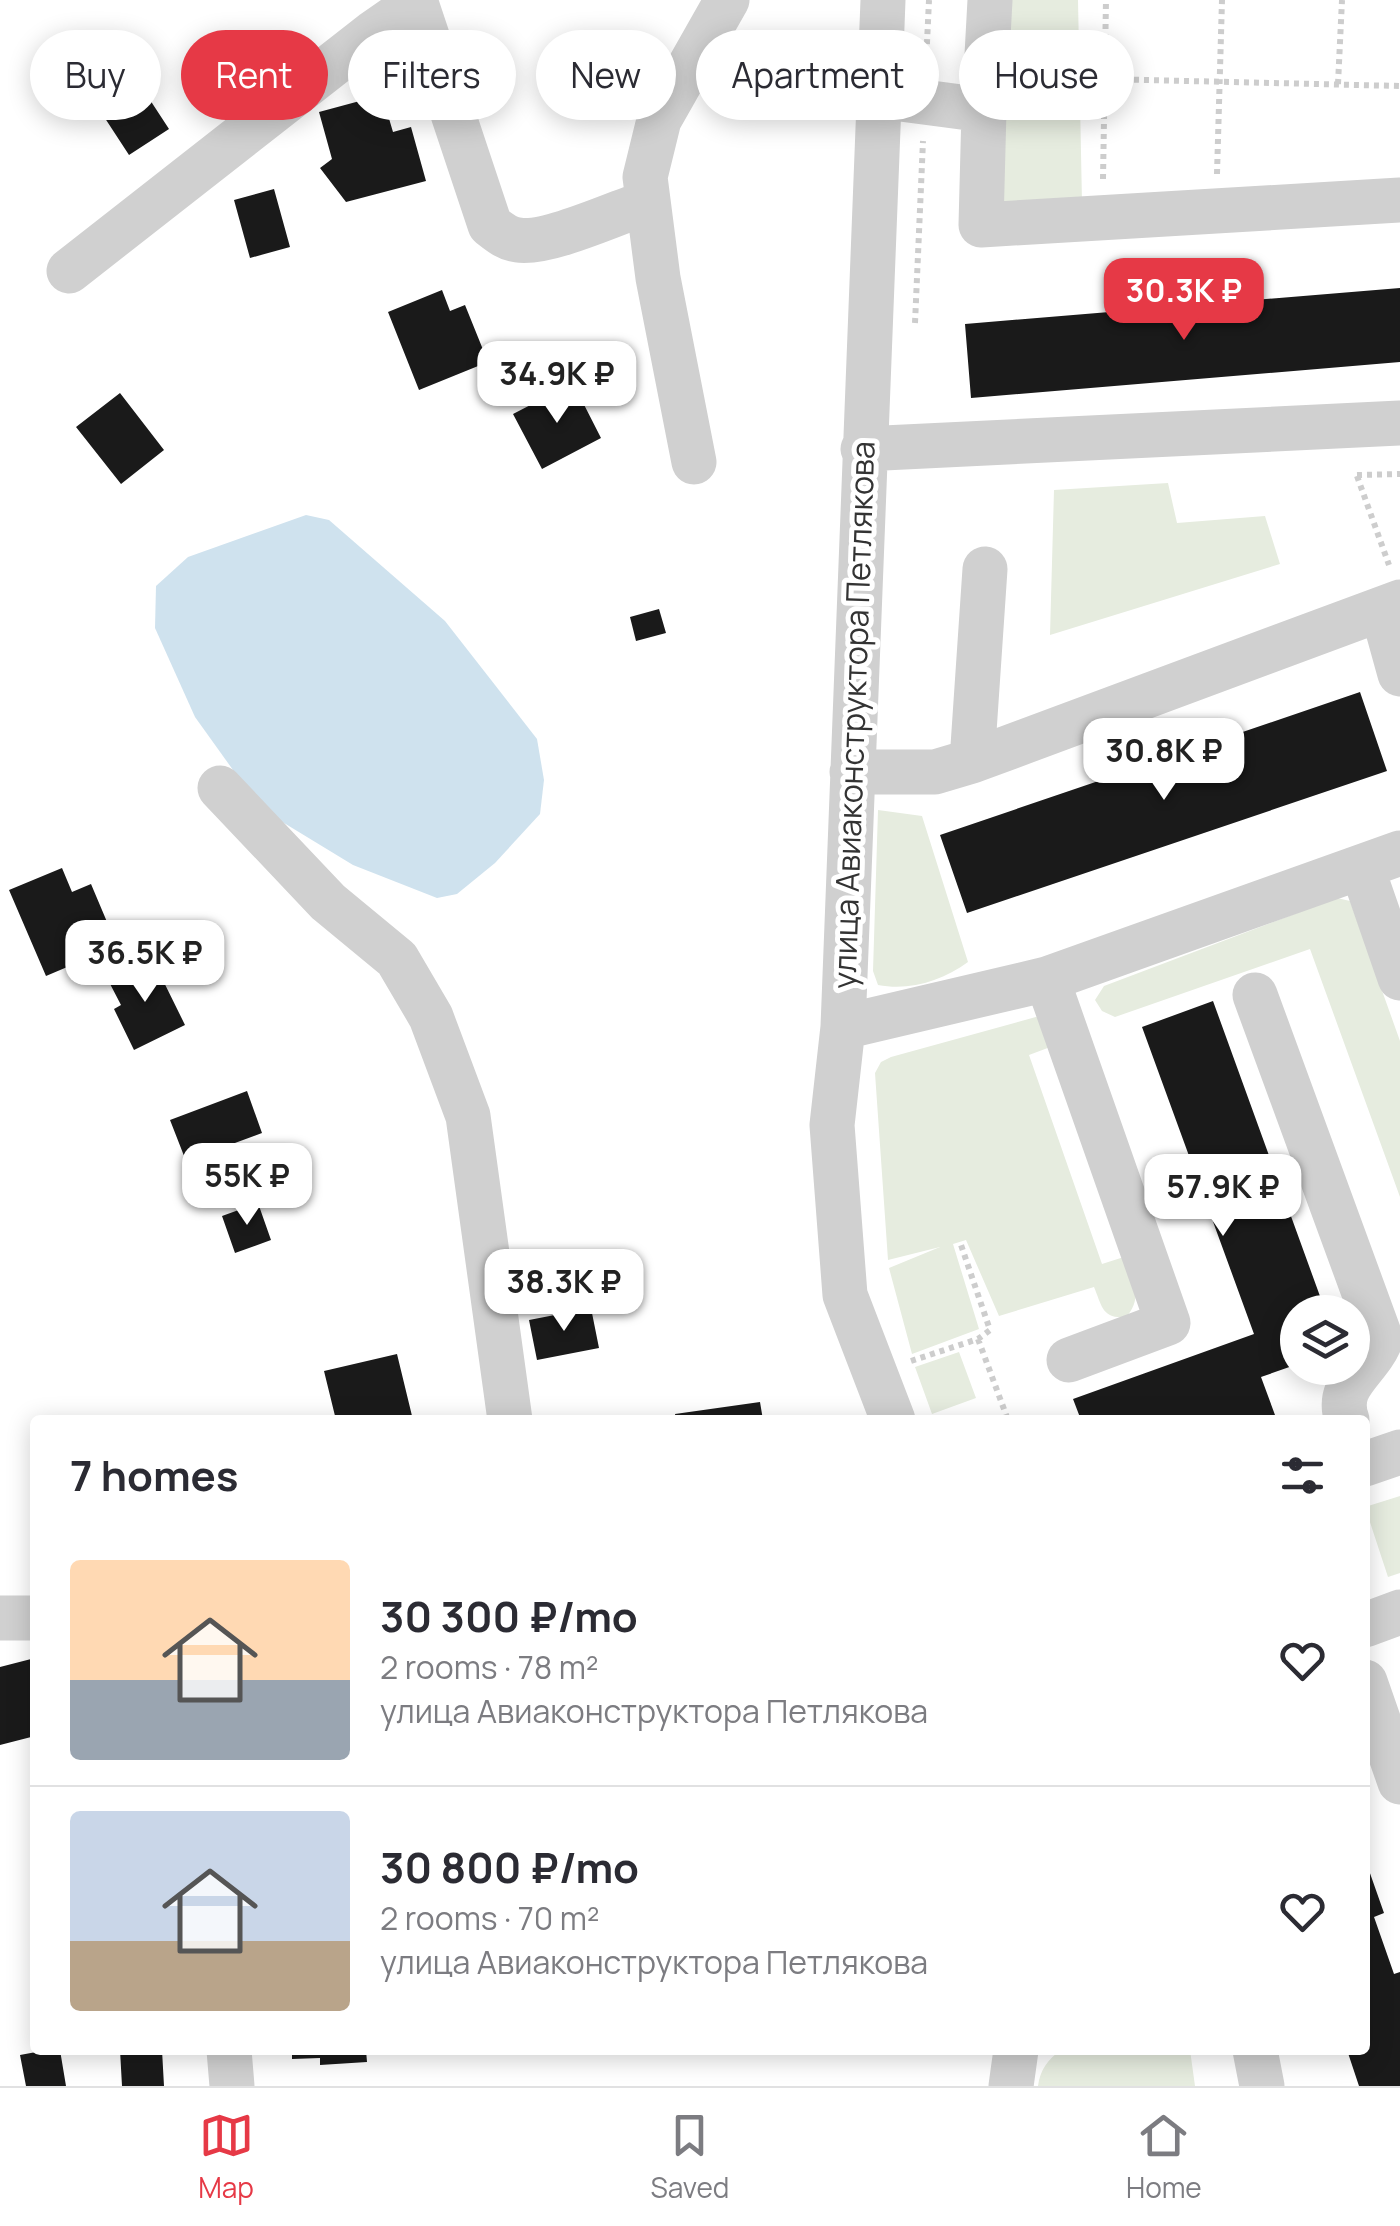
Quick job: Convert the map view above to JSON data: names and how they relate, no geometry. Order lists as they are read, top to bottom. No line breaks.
{"streets":{"street":["улица Авиаконструктора Петлякова"]},"page":{"chip":["Buy","Rent","Filters","New","Apartment","House"],"price":["30.3K ₽","34.9K ₽","30.8K ₽","36.5K ₽","55K ₽","57.9K ₽","38.3K ₽"],"heading":"7 homes","list":[{"name":"30 300 ₽/mo","note":"2 rooms · 78 m² · улица Авиаконструктора Петлякова"},{"name":"30 800 ₽/mo","note":"2 rooms · 70 m² · улица Авиаконструктора Петлякова"}],"tabs":["Map","Saved","Home"]}}
